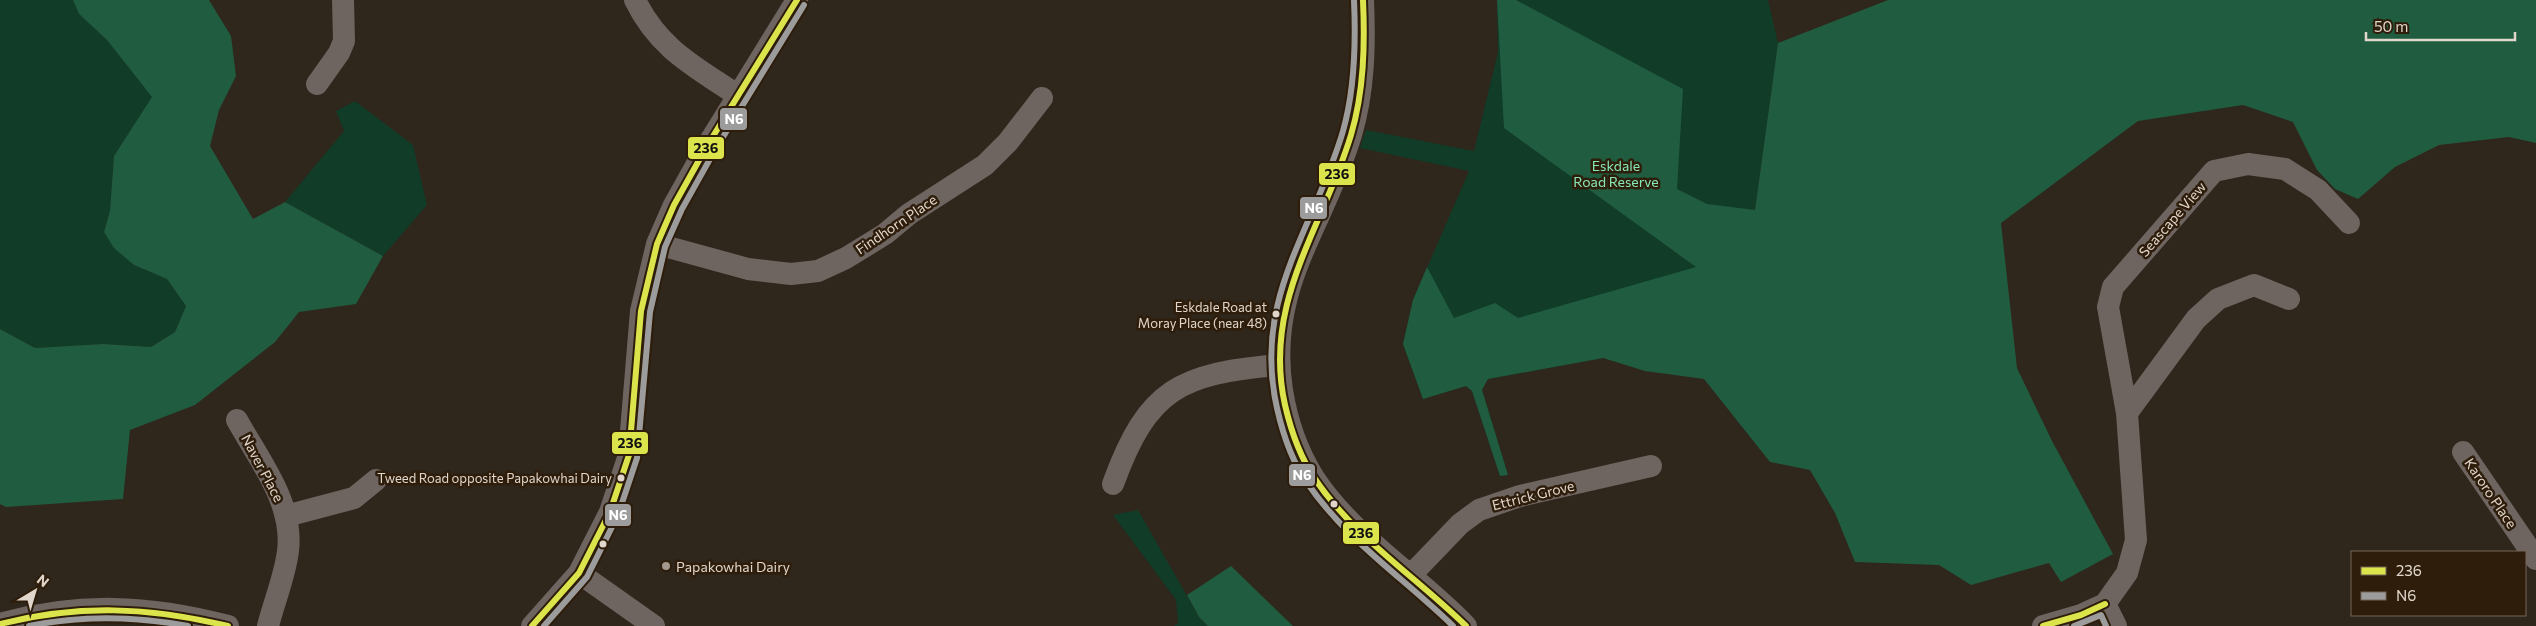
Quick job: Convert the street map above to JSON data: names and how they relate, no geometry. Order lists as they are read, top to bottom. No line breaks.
{"streets":{"street":["Seascape View","Findhorn Place","Naver Place","Karoro Place","Ettrick Grove"]},"parks":["Eskdale Road Reserve"],"places":["Eskdale Road at Moray Place (near 48)","Tweed Road opposite Papakowhai Dairy","Papakowhai Dairy"],"lines":["transit line 236","transit line N6"],"legend":["236","N6"],"scale_bar":"50 m","north":"top right"}
